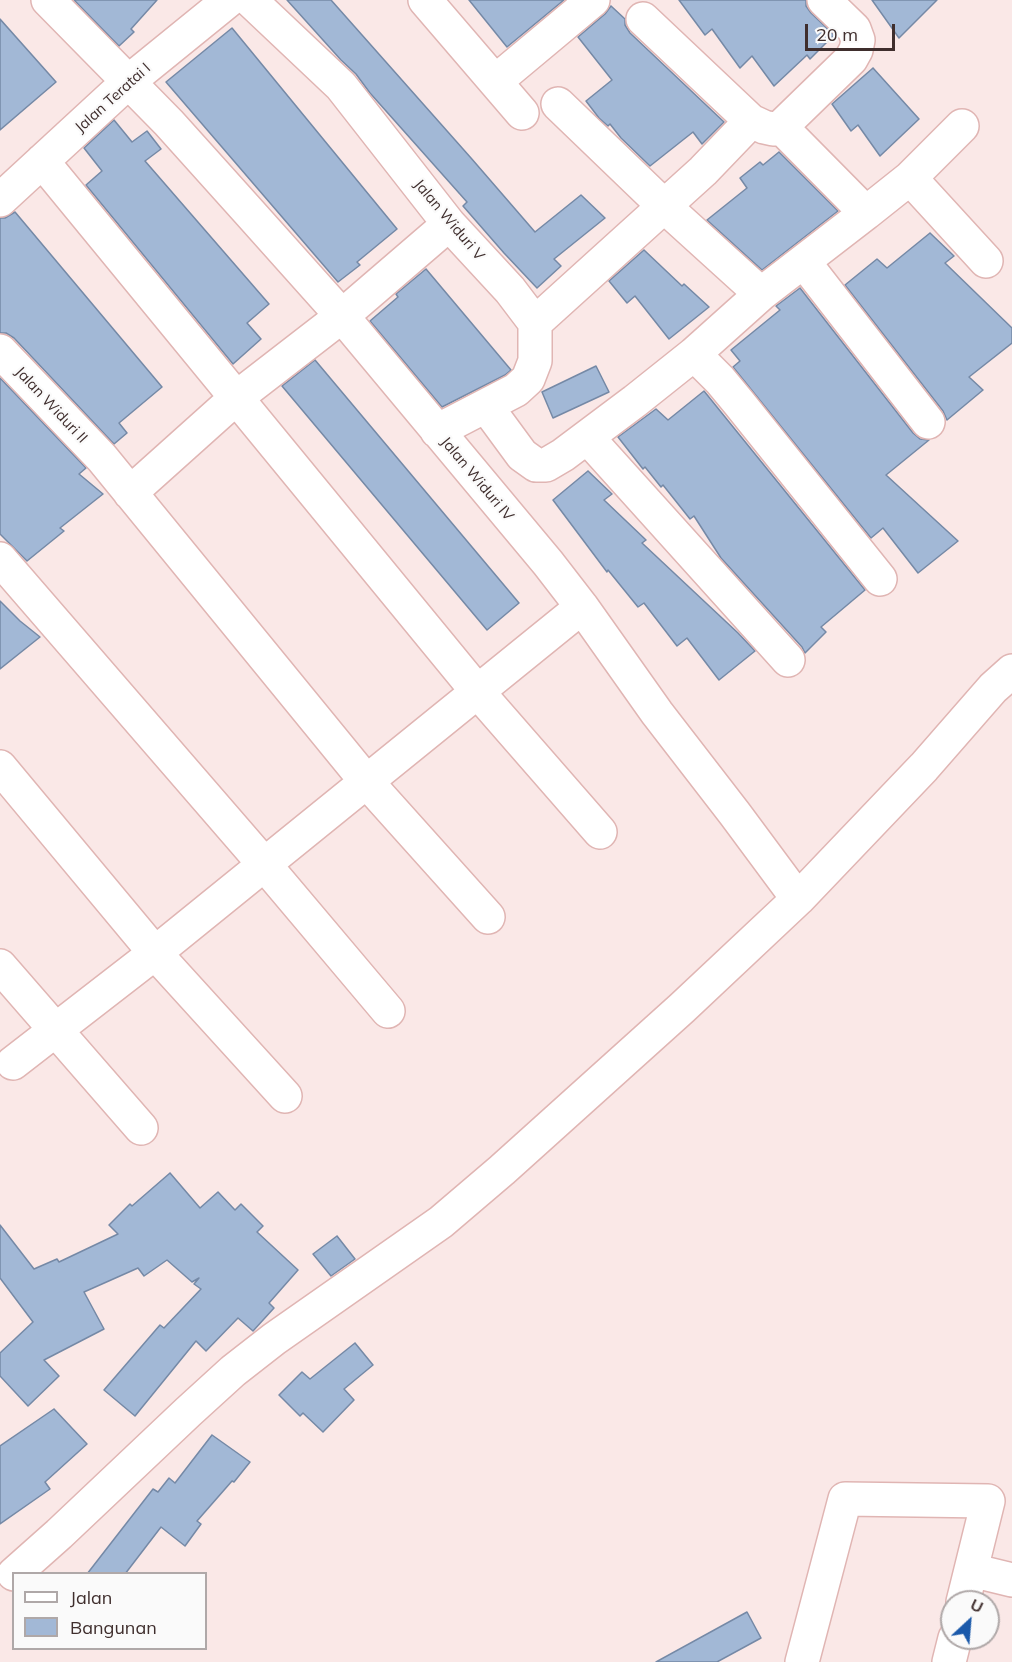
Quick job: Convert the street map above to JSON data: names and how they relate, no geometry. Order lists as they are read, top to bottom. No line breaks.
{"streets":{"street":["Jalan Teratai I","Jalan Widuri V","Jalan Widuri II","Jalan Widuri IV"]},"crossings":[["Jalan Teratai I","Jalan Widuri IV"]],"legend":["Jalan","Bangunan"],"scale_bar":"20 m","north":"top right"}
